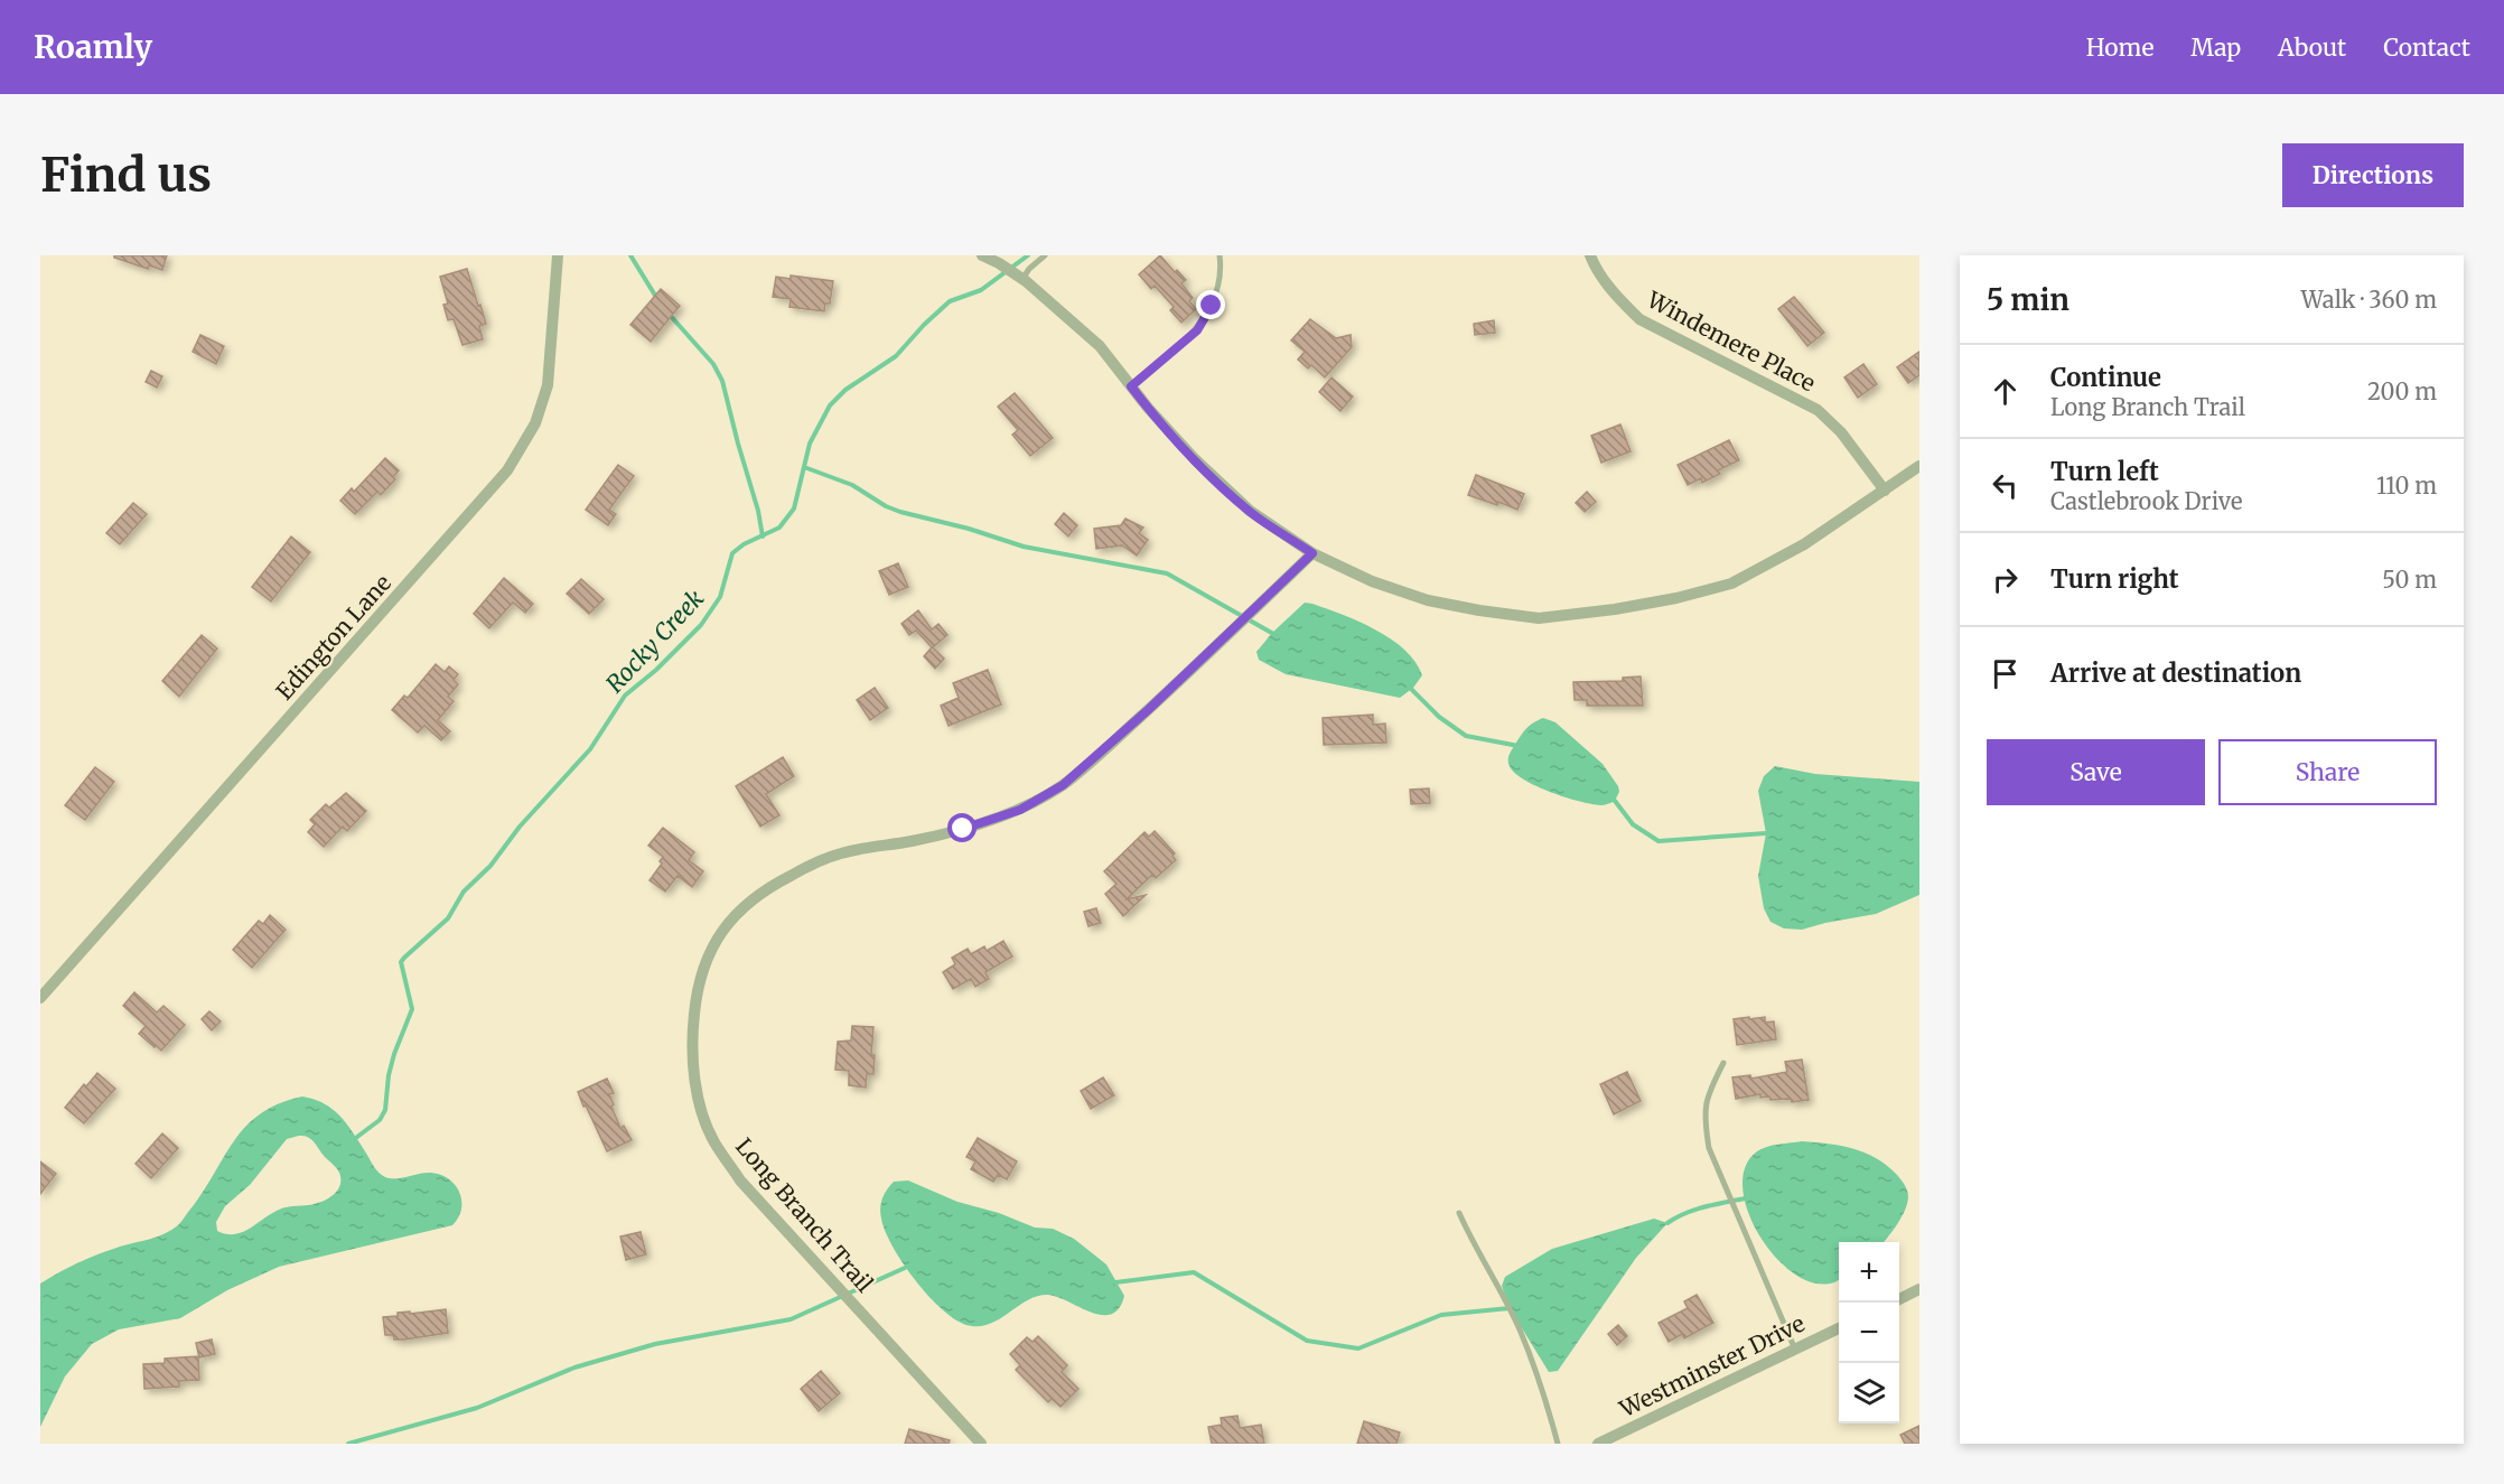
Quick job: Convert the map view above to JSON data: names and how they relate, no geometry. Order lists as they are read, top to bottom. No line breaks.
{"streets":{"street":["Windemere Place","Edington Lane","Long Branch Trail","Westminster Drive"]},"water":["Rocky Creek"],"page":{"header":"Roamly","nav":["Home","Map","About","Contact"],"buttons":["Directions",["Save","Share"]],"title":"Find us","heading":["5 min","Walk · 360 m"],"list":[["Continue","Long Branch Trail","200 m"],["Turn left","Castlebrook Drive","110 m"],["Turn right","50 m"],"Arrive at destination"],"map_buttons":["+","−"]}}
